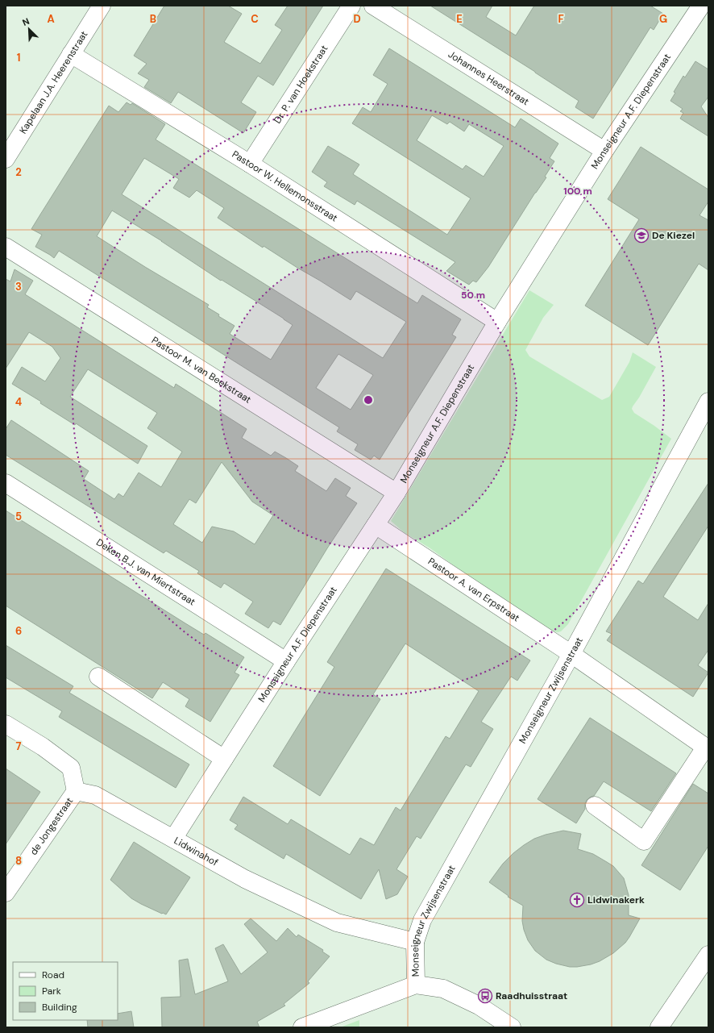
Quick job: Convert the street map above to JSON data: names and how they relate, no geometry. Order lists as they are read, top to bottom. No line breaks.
{"streets":{"street":["Johannes Heerstraat","Kapelaan J.A. Heerenstraat","Dr. P. van Hoekstraat","Monseigneur A.F. Diepenstraat","Pastoor W. Hellemonsstraat","Pastoor M. van Beekstraat","Deken B.J. van Miertstraat","Pastoor A. van Erpstraat","Monseigneur Zwijsenstraat","de Jongestraat","Lidwinahof"]},"crossings":[["Johannes Heerstraat","Monseigneur A.F. Diepenstraat"],["Kapelaan J.A. Heerenstraat","Pastoor W. Hellemonsstraat"],["Dr. P. van Hoekstraat","Pastoor W. Hellemonsstraat"],["Monseigneur A.F. Diepenstraat","Pastoor W. Hellemonsstraat"],["Monseigneur A.F. Diepenstraat","Pastoor M. van Beekstraat"],["Monseigneur A.F. Diepenstraat","Deken B.J. van Miertstraat"],["Monseigneur A.F. Diepenstraat","Pastoor A. van Erpstraat"],["Monseigneur A.F. Diepenstraat","Lidwinahof"],["Pastoor A. van Erpstraat","Monseigneur Zwijsenstraat"],["Monseigneur Zwijsenstraat","Lidwinahof"],["de Jongestraat","Lidwinahof"]],"places":{"school or university":["De Kiezel"],"church":["Lidwinakerk"],"bus stop":["Raadhuisstraat"]},"legend":["Road","Park","Building"],"north":"top left","grid":{"columns":["A","B","C","D","E","F","G"],"rows":["1","2","3","4","5","6","7","8"]},"rings":["100 m","50 m"]}
